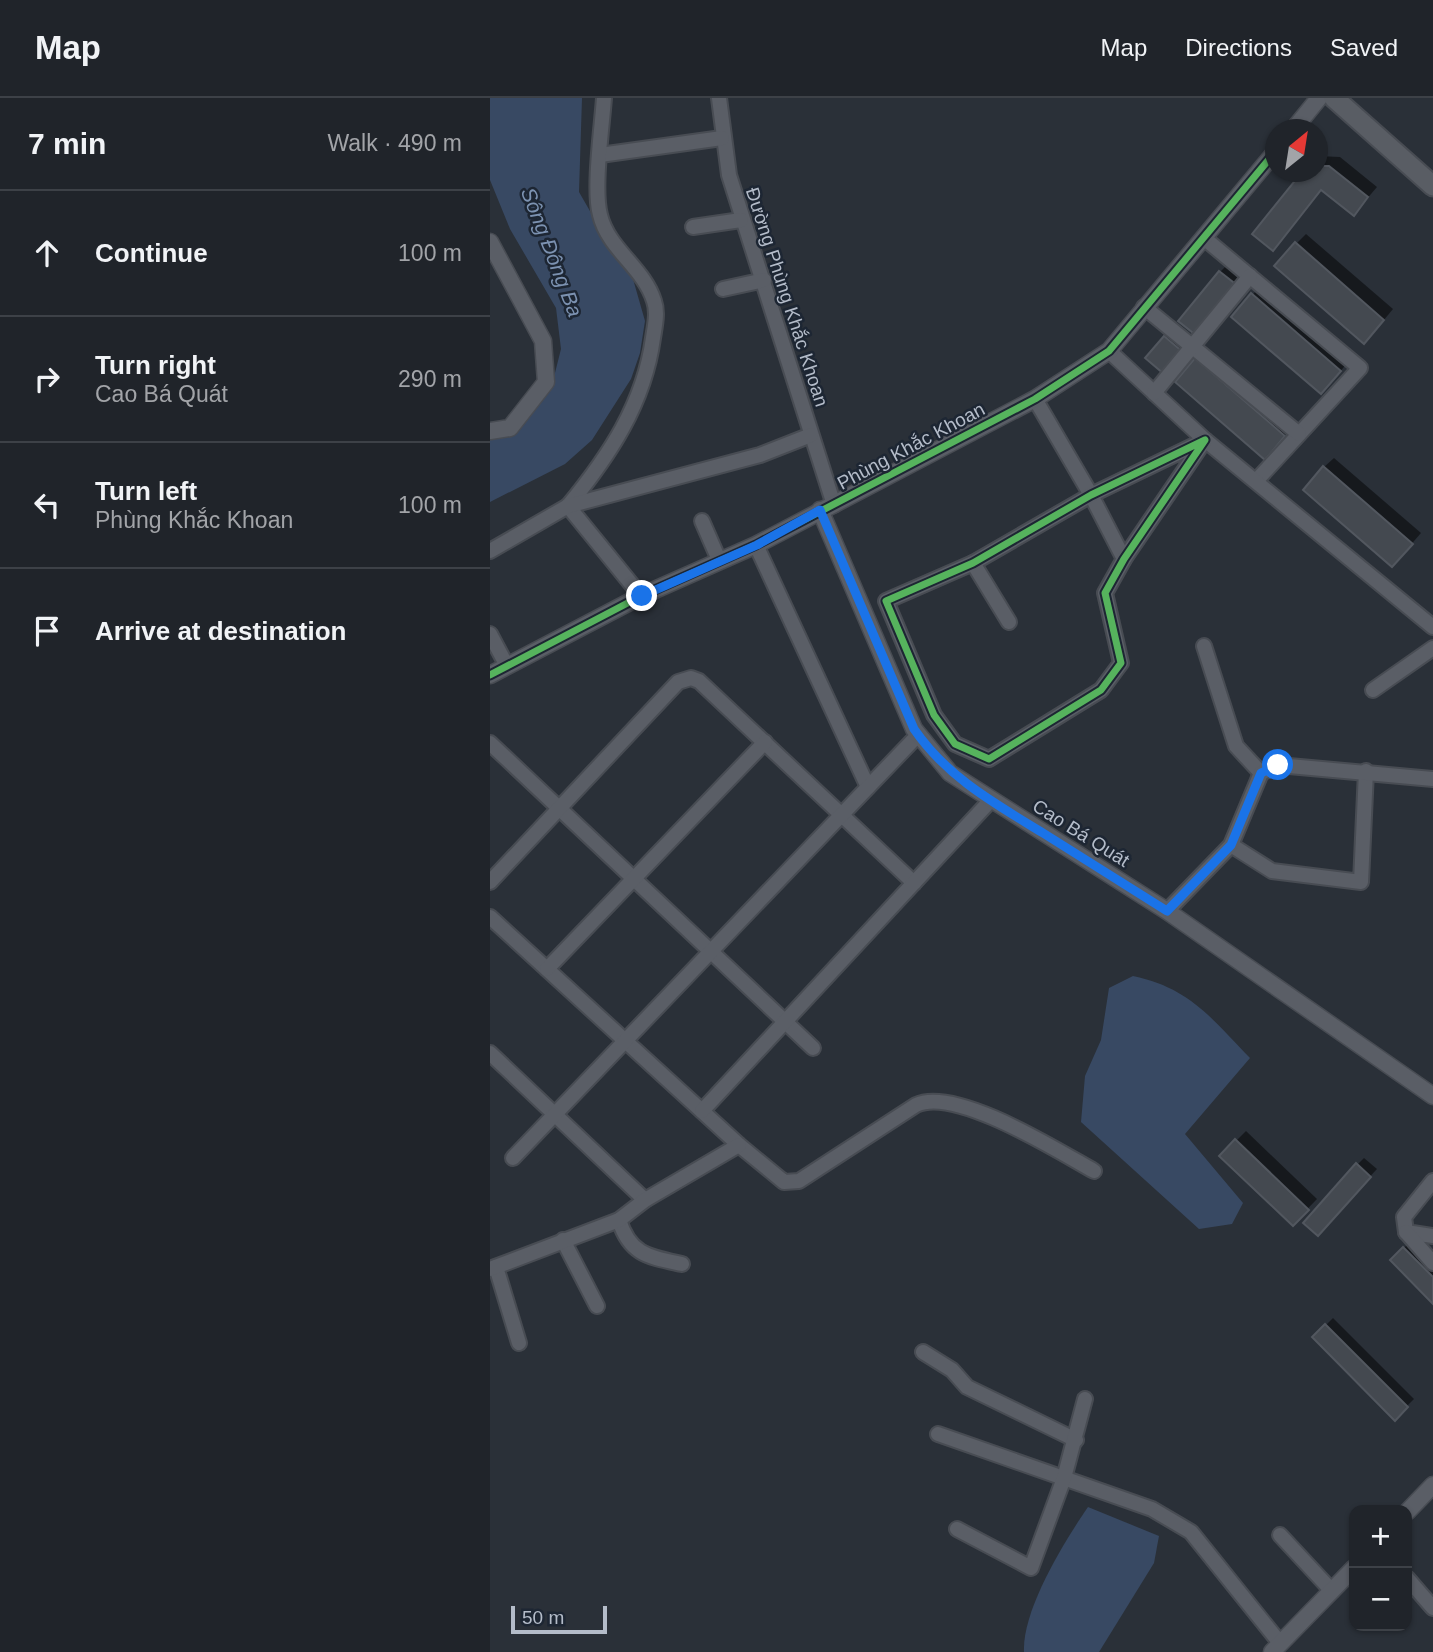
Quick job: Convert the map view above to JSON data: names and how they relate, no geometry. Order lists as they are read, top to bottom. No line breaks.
{"streets":{"street":["Đường Phùng Khắc Khoan","Phùng Khắc Khoan","Cao Bá Quát"]},"crossings":[["Đường Phùng Khắc Khoan","Phùng Khắc Khoan"],["Đường Phùng Khắc Khoan","Cao Bá Quát"],["Phùng Khắc Khoan","Cao Bá Quát"]],"water":["Sông Đông Ba"],"scale_bar":"50 m","north":"top right","page":{"header":"Map","nav":["Map","Directions","Saved"],"heading":["7 min","Walk · 490 m"],"list":[["Continue","100 m"],["Turn right","Cao Bá Quát","290 m"],["Turn left","Phùng Khắc Khoan","100 m"],"Arrive at destination"],"map_buttons":["+","−"],"scale":"50 m"}}
